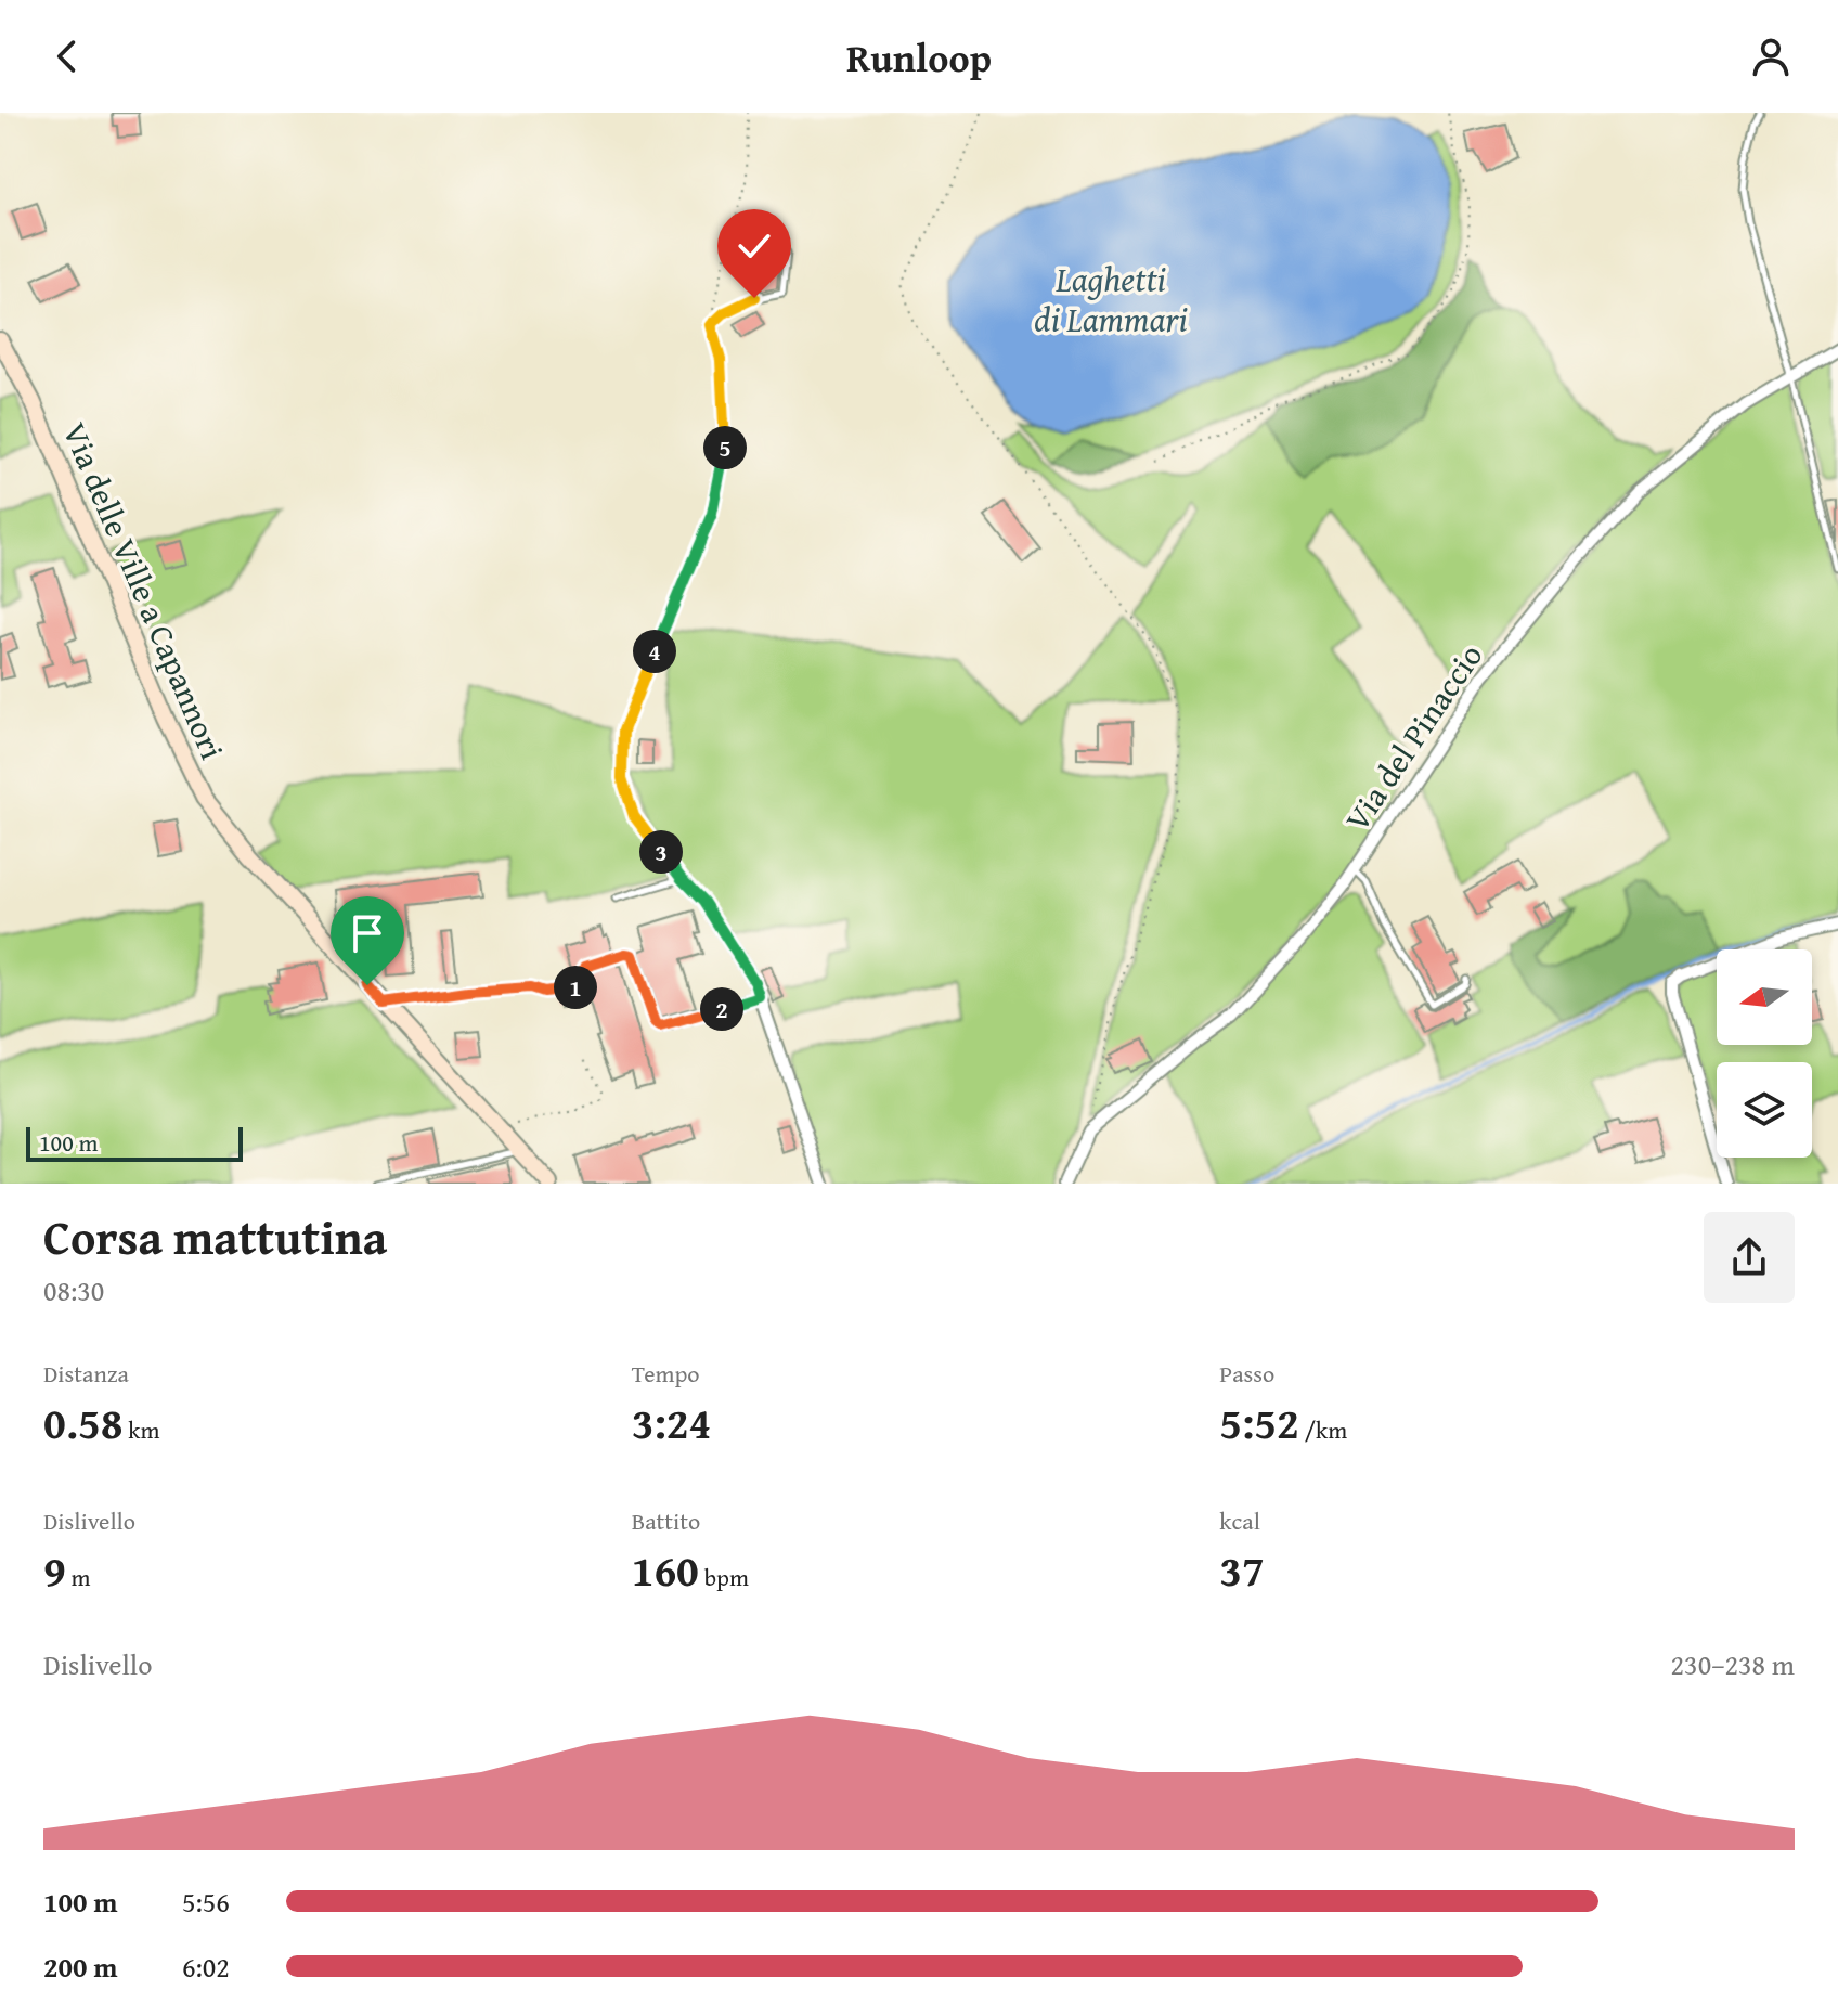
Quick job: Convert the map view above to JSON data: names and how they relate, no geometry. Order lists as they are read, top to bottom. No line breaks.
{"streets":{"street":["Via delle Ville a Capannori","Via del Pinaccio"]},"water":["Laghetti di Lammari"],"scale_bar":"100 m","north":"left","page":{"header":"Runloop","pins":["5","4","3","1","2"],"scale":"100 m","heading":["Corsa mattutina","08:30"],"stats":[["Distanza","0.58 km"],["Tempo","3:24"],["Passo","5:52 /km"],["Dislivello","9 m"],["Battito","160 bpm"],["kcal","37"]],"chart":["Dislivello","230–238 m"],"list":[{"name":"100 m","note":"5:56"},{"name":"200 m","note":"6:02"}]}}
